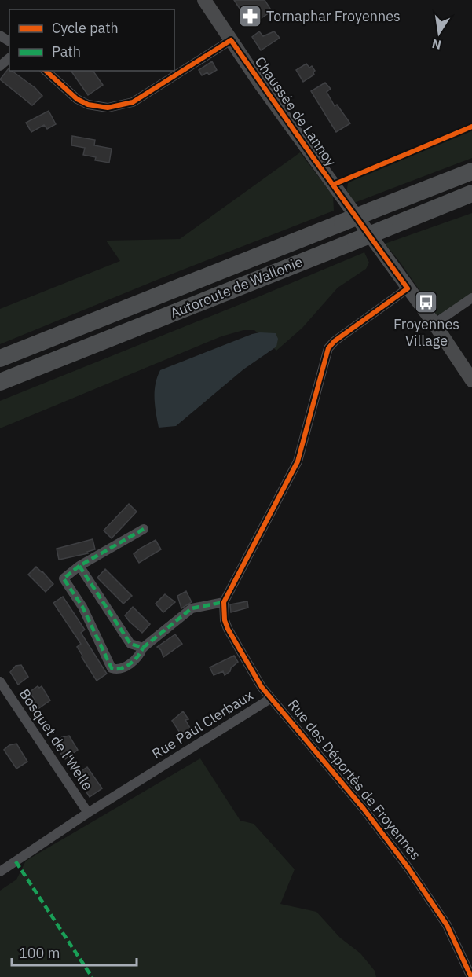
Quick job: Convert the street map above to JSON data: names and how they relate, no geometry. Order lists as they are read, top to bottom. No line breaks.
{"streets":{"highway":["Autoroute de Wallonie"],"main road":["Chaussée de Lannoy"],"street":["Rue Paul Clerbaux","Bosquet de l'Welle","Rue des Déportès de Froyennes"]},"crossings":[["Rue Paul Clerbaux","Bosquet de l'Welle"],["Rue Paul Clerbaux","Rue des Déportès de Froyennes"]],"places":{"pharmacy":["Tornaphar Froyennes"],"bus stop":["Froyennes Village"]},"legend":["Cycle path","Path"],"scale_bar":"100 m","north":"bottom"}
